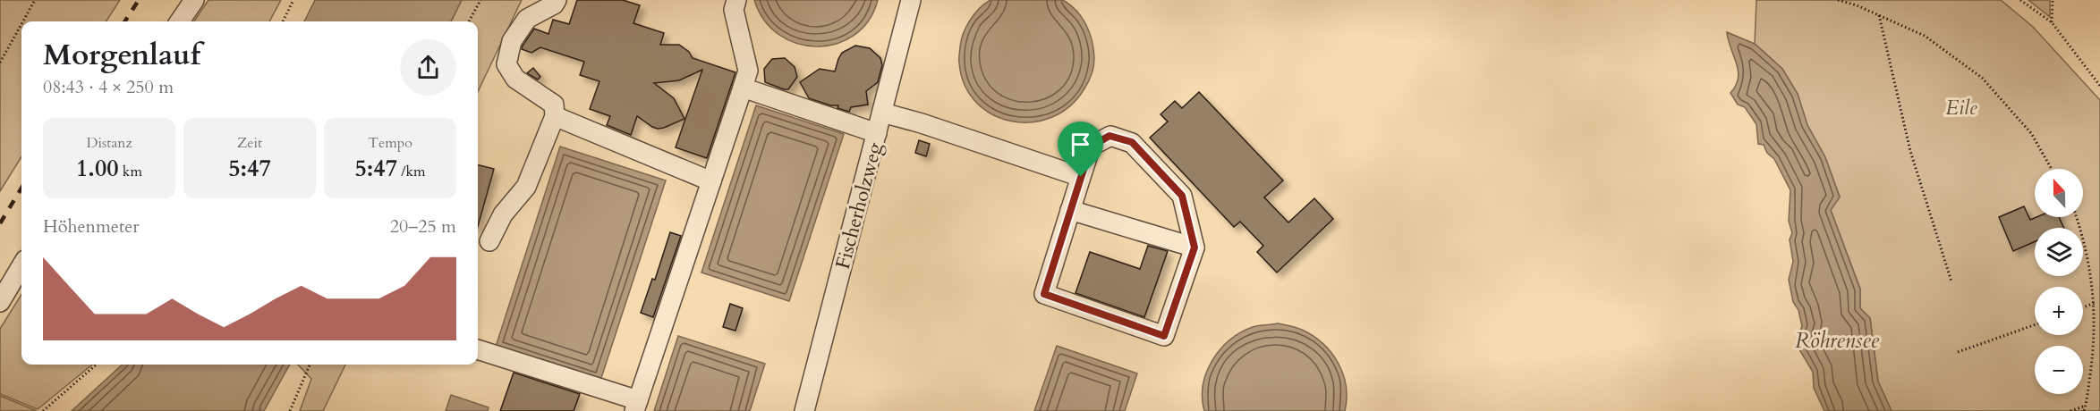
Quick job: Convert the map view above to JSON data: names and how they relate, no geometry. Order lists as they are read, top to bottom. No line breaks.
{"streets":{"street":["Fischerholzweg"]},"water":["Röhrensee"],"parks":["Eile"],"north":"top","page":{"heading":["Morgenlauf","08:43 · 4 × 250 m"],"stats":[["Distanz","1.00 km"],["Zeit","5:47"],["Tempo","5:47 /km"]],"map_buttons":["+","−"],"chart":["Höhenmeter","20–25 m"]}}
